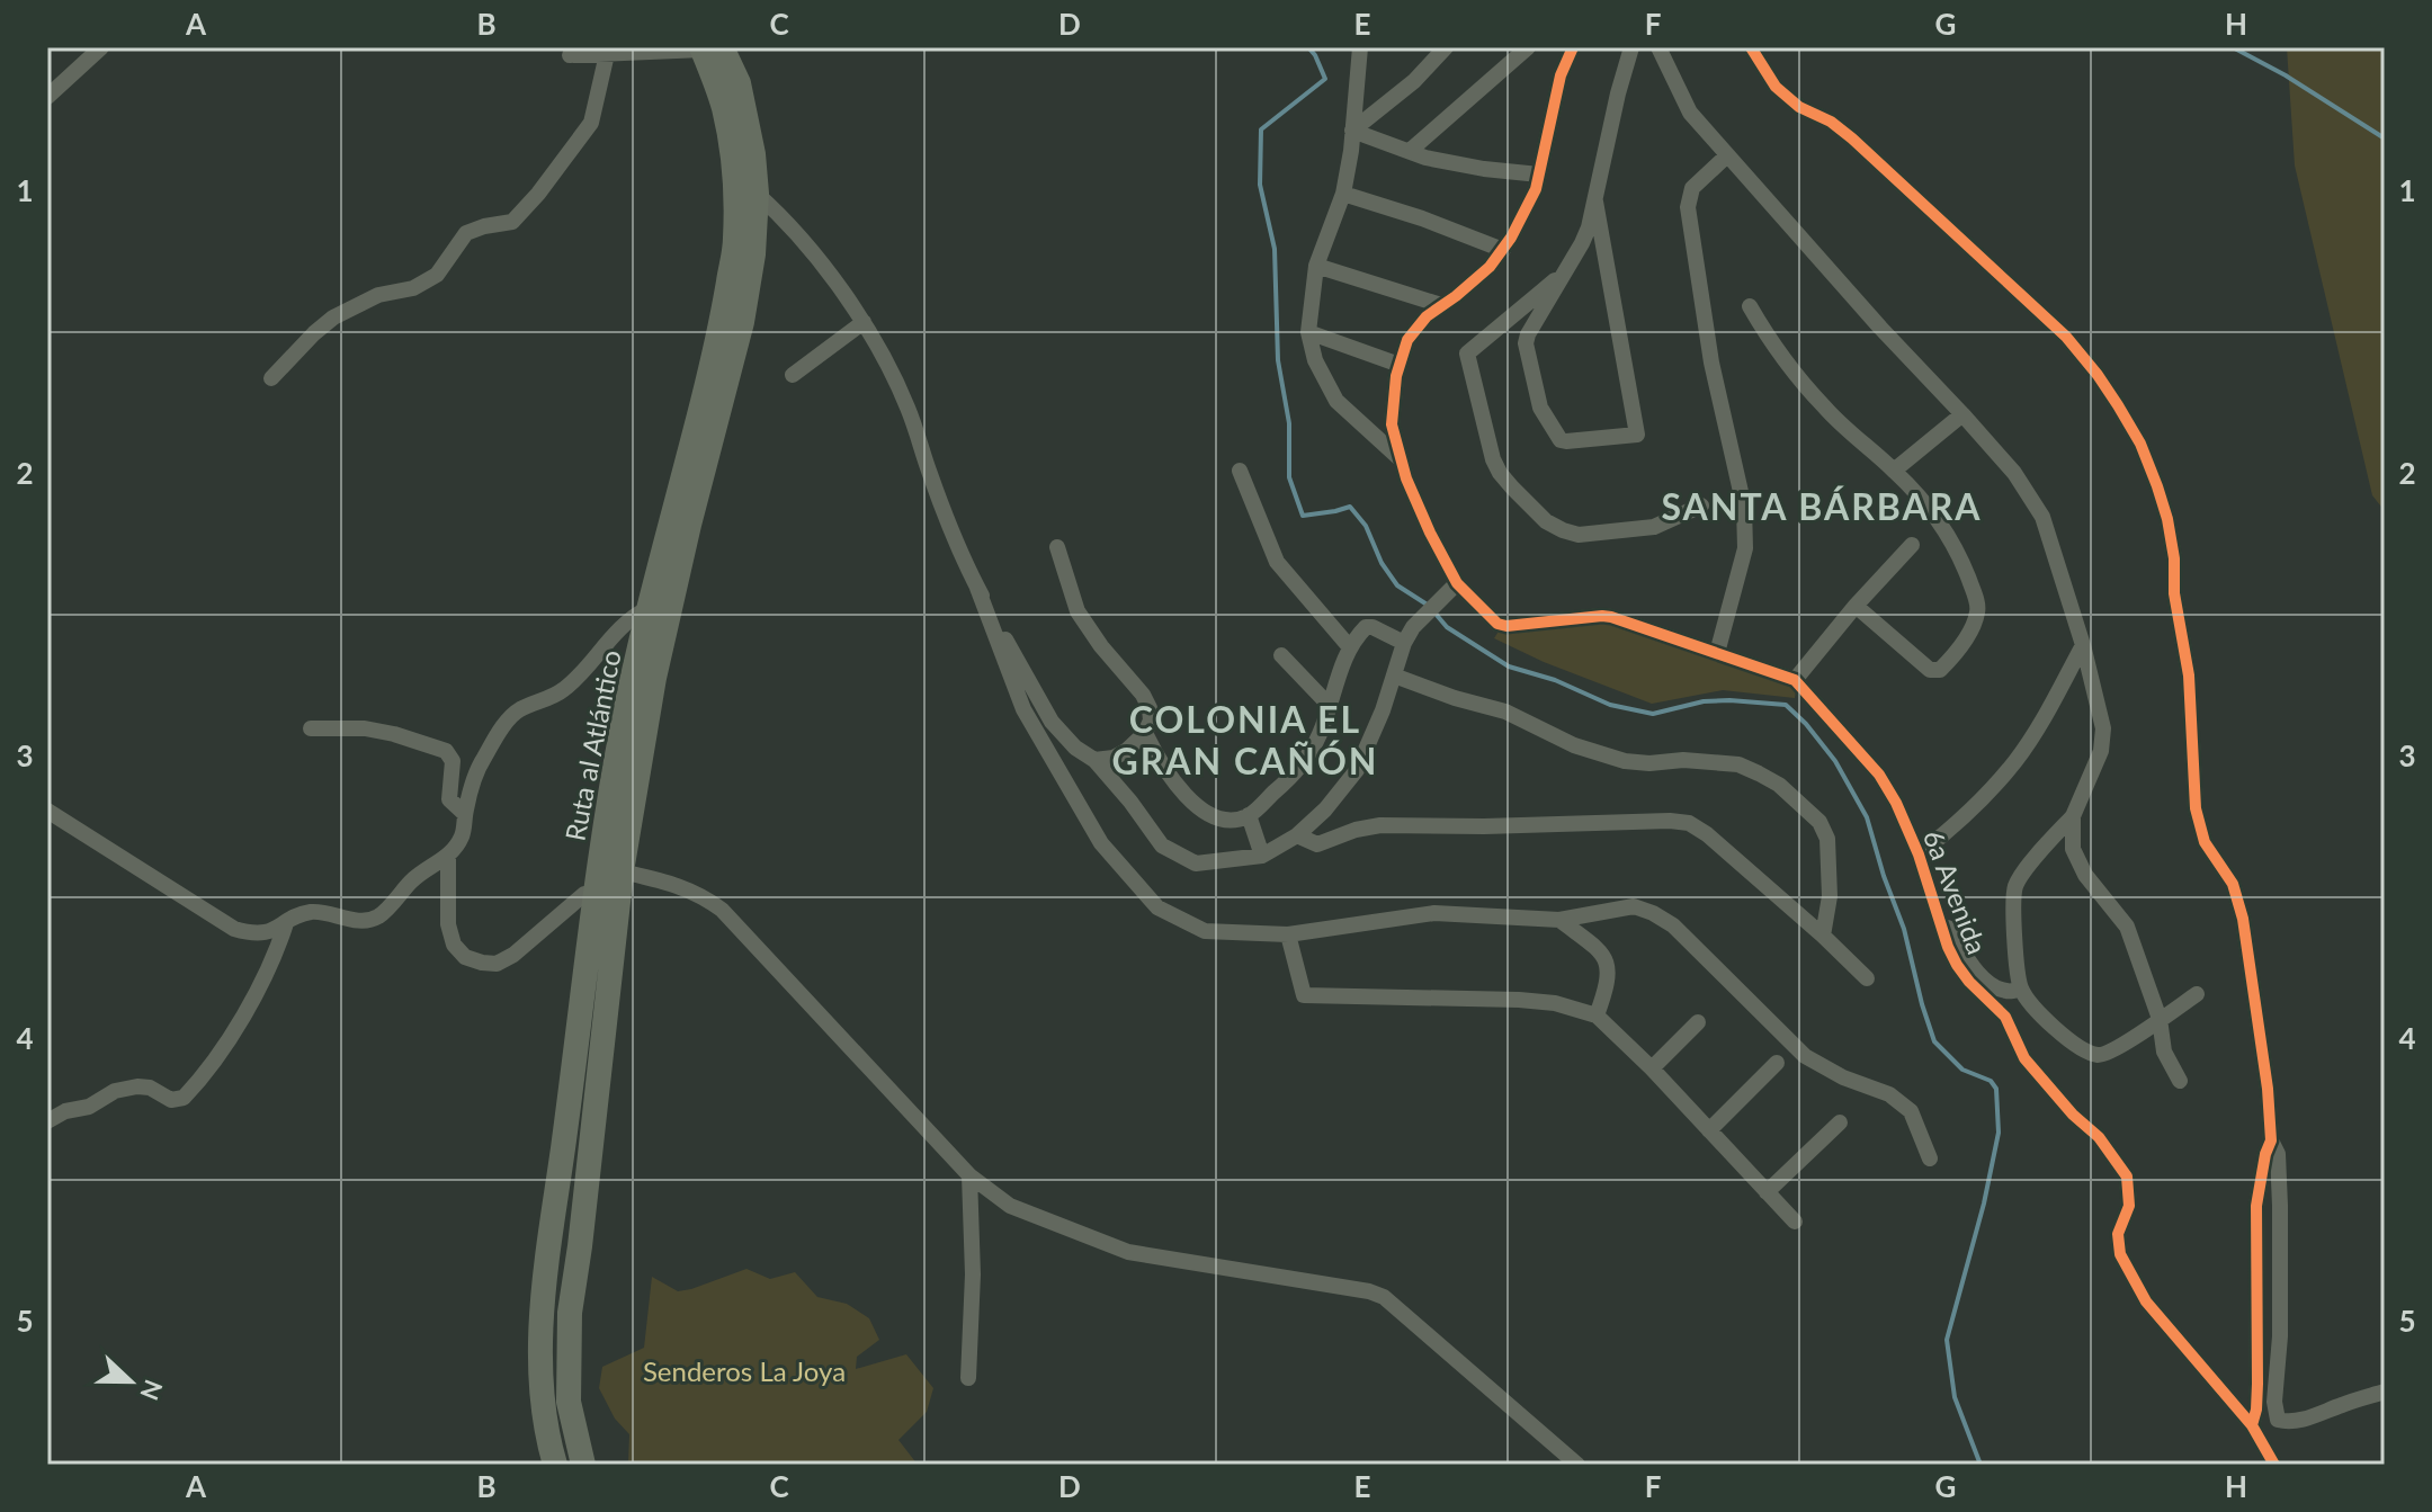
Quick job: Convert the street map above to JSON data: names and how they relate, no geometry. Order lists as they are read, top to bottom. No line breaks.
{"streets":{"highway":["Ruta al Atlántico"],"street":["6a Avenida"]},"districts":["SANTA BÁRBARA","COLONIA EL GRAN CAÑÓN"],"parks":["Senderos La Joya"],"north":"right","grid":{"columns":["A","B","C","D","E","F","G","H"],"rows":["1","2","3","4","5"]}}
